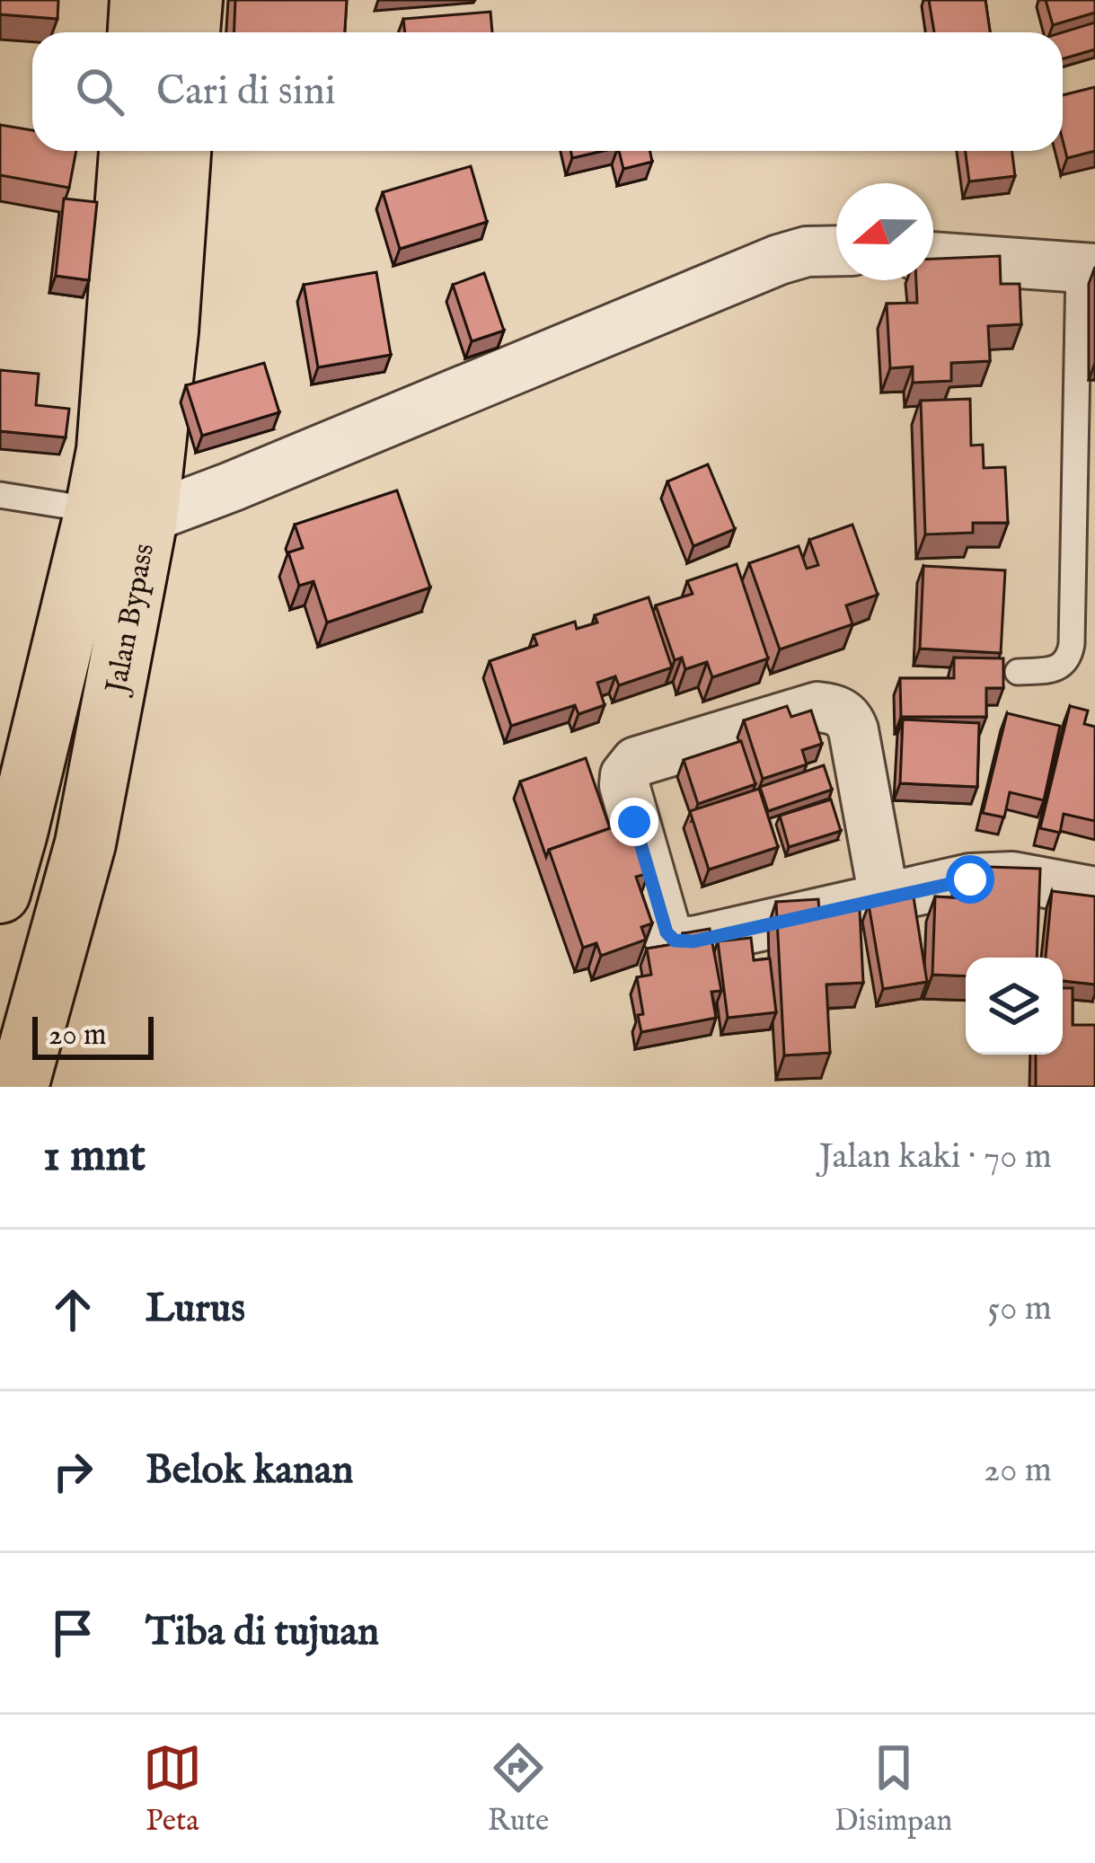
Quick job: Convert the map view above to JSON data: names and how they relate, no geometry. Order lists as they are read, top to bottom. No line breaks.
{"streets":{"highway":["Jalan Bypass"]},"scale_bar":"20 m","north":"left","page":{"search":"Cari di sini","scale":"20 m","heading":["1 mnt","Jalan kaki · 70 m"],"list":[["Lurus","50 m"],["Belok kanan","20 m"],"Tiba di tujuan"],"nav":["Peta","Rute","Disimpan"]}}
